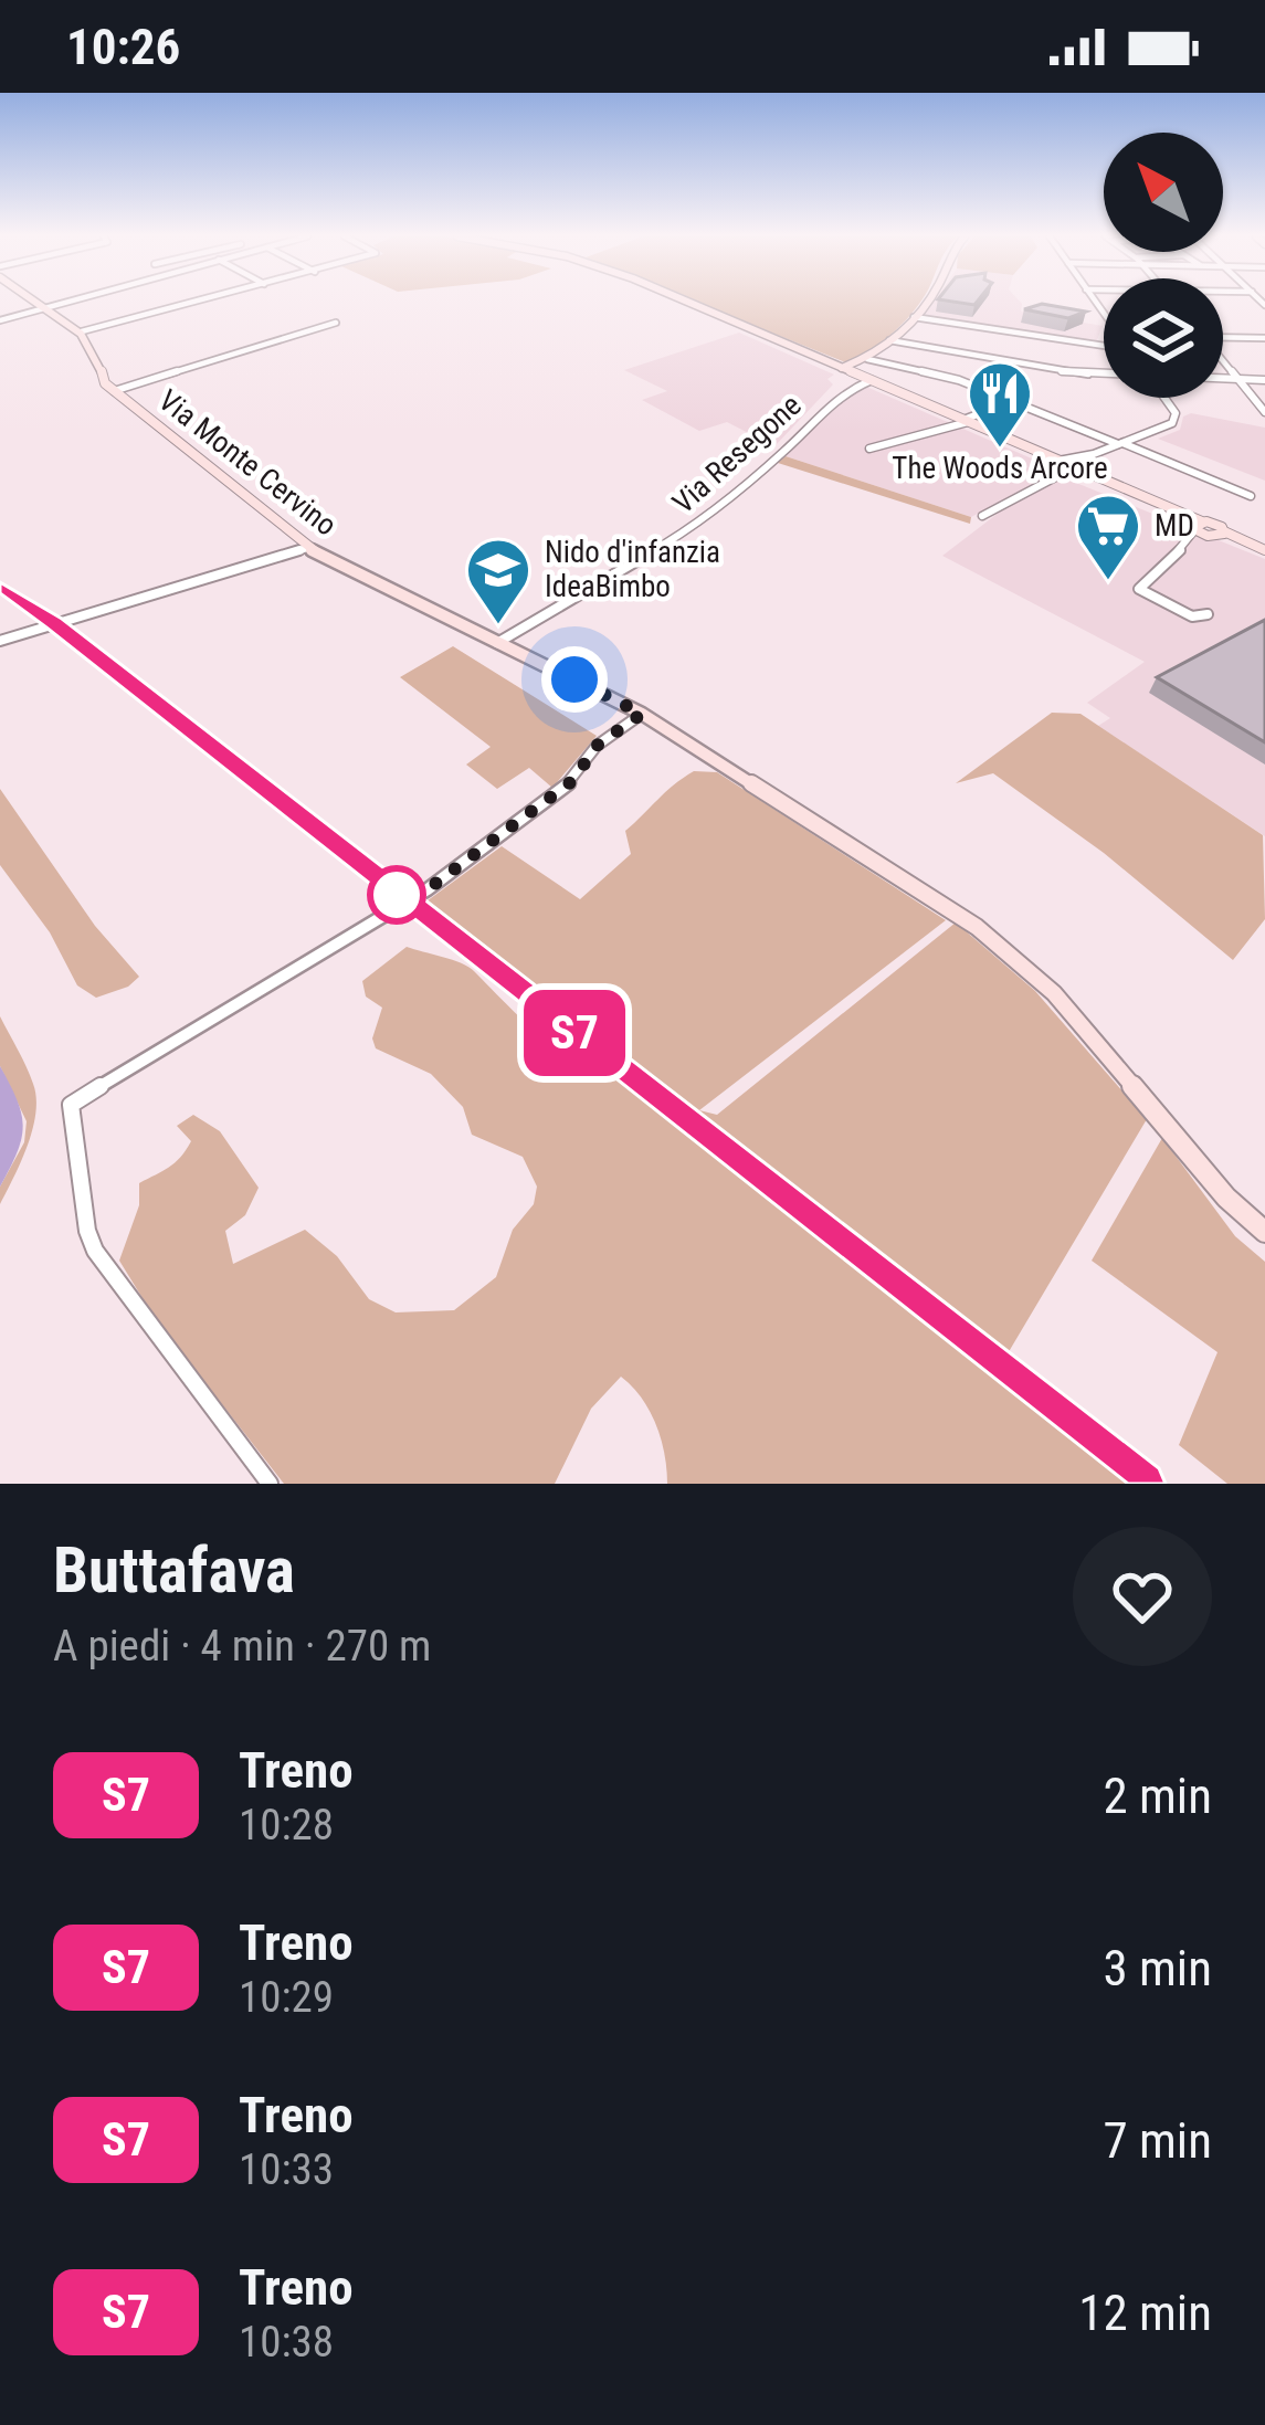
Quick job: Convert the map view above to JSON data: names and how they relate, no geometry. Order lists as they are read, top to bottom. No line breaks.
{"streets":{"street":["Via Resegone","Via Monte Cervino"]},"crossings":[["Via Resegone","Via Monte Cervino"]],"places":{"restaurant":["The Woods Arcore"],"supermarket":["MD"],"school or university":["Nido d'infanzia IdeaBimbo"]},"north":"top left","page":{"status":"10:26","on_map":"S7","heading":["Buttafava","A piedi · 4 min · 270 m"],"list":[{"mark":"S7","name":"Treno","note":"10:28","value":"2 min"},{"mark":"S7","name":"Treno","note":"10:29","value":"3 min"},{"mark":"S7","name":"Treno","note":"10:33","value":"7 min"},{"mark":"S7","name":"Treno","note":"10:38","value":"12 min"}]}}
